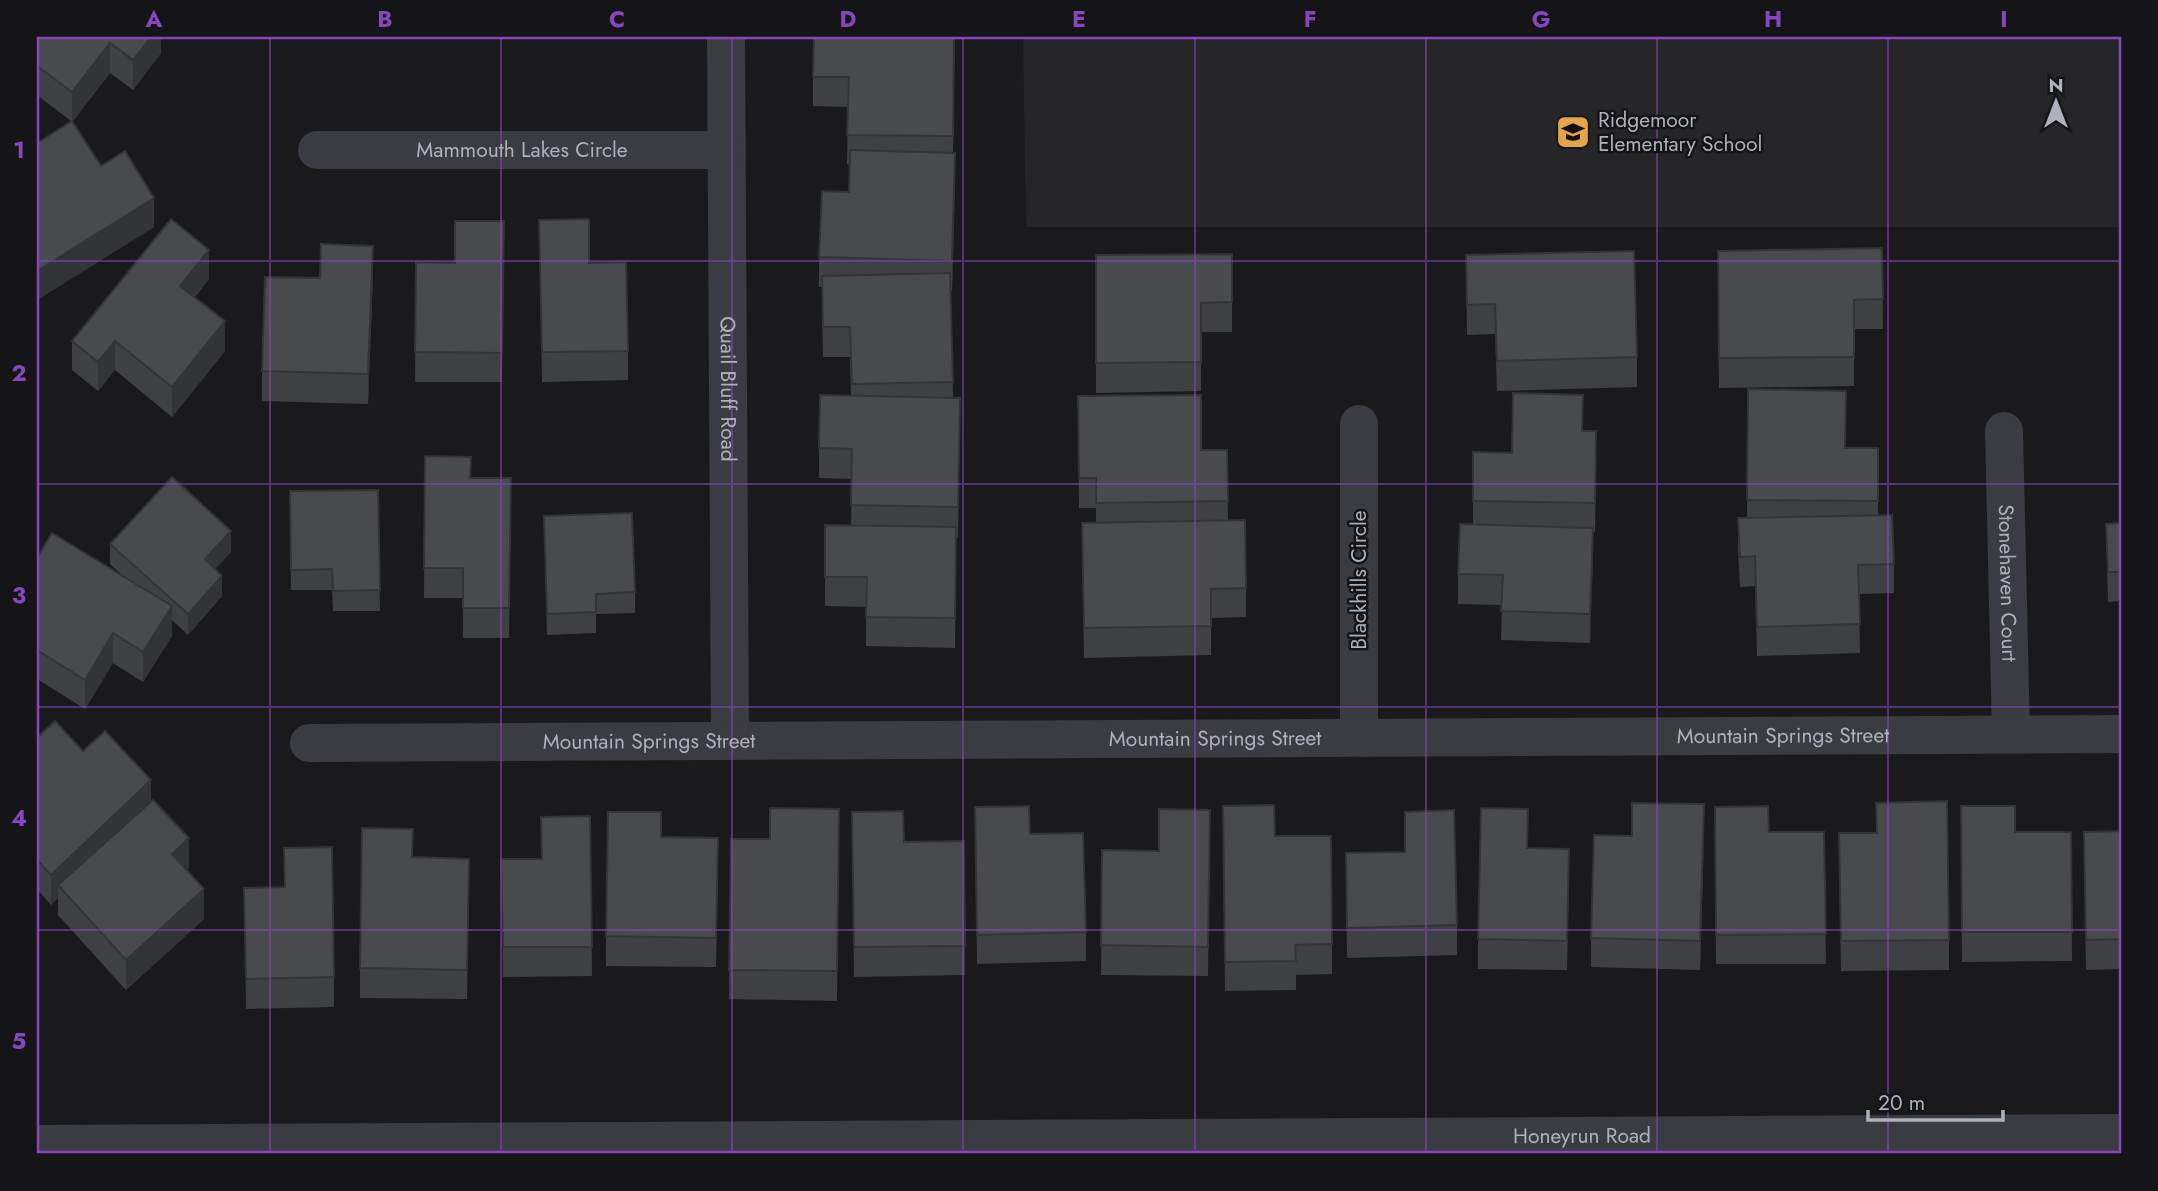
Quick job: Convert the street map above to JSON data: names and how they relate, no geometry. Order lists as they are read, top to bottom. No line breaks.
{"streets":{"street":["Mammouth Lakes Circle","Quail Bluff Road","Blackhills Circle","Stonehaven Court","Mountain Springs Street","Honeyrun Road"]},"crossings":[["Mammouth Lakes Circle","Quail Bluff Road"],["Quail Bluff Road","Mountain Springs Street"],["Blackhills Circle","Mountain Springs Street"],["Stonehaven Court","Mountain Springs Street"]],"places":{"school or university":["Ridgemoor Elementary School"]},"scale_bar":"20 m","north":"top","grid":{"columns":["A","B","C","D","E","F","G","H","I"],"rows":["1","2","3","4","5"]}}
